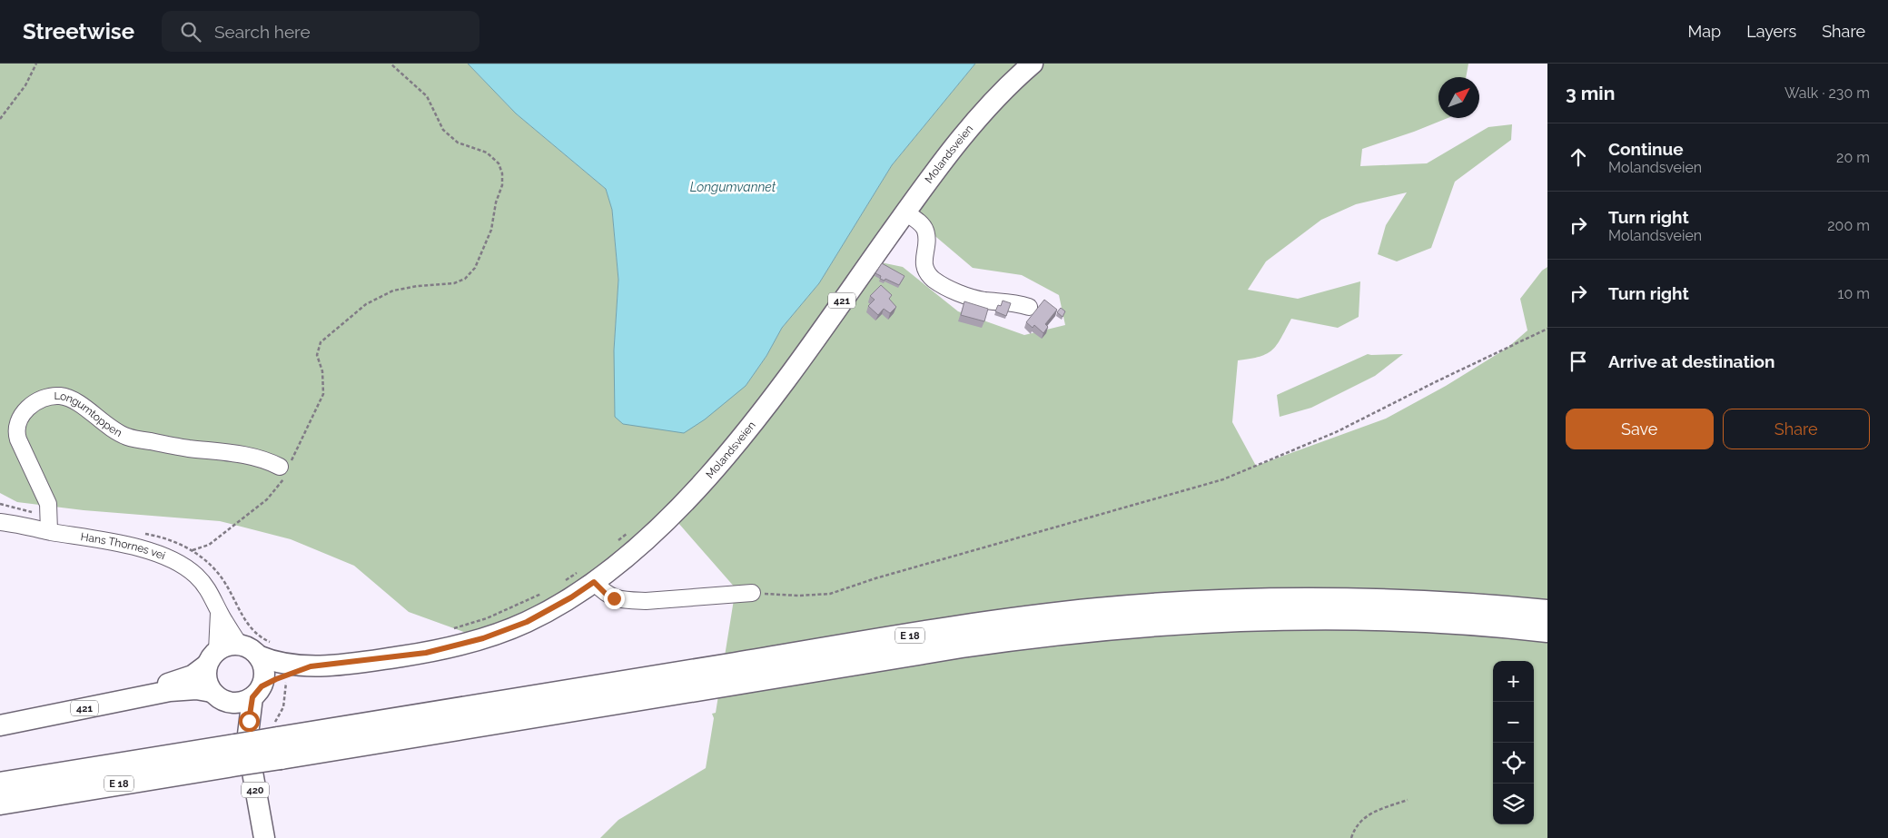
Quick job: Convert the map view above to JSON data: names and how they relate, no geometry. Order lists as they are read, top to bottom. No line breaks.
{"streets":{"highway":["E 18"],"main road":["Molandsveien","421","420"],"street":["Longumtoppen","Hans Thornes vei"]},"crossings":[["Molandsveien","421"],["Molandsveien","Hans Thornes vei"],["Molandsveien","420"],["421","Hans Thornes vei"],["421","420"],["Longumtoppen","Hans Thornes vei"],["Hans Thornes vei","420"],["E 18","420"]],"water":["Longumvannet"],"north":"top right","page":{"header":"Streetwise","search":"Search here","nav":["Map","Layers","Share"],"heading":["3 min","Walk · 230 m"],"list":[["Continue","Molandsveien","20 m"],["Turn right","Molandsveien","200 m"],["Turn right","10 m"],"Arrive at destination"],"buttons":["Save","Share"],"map_buttons":["+","−"]}}
